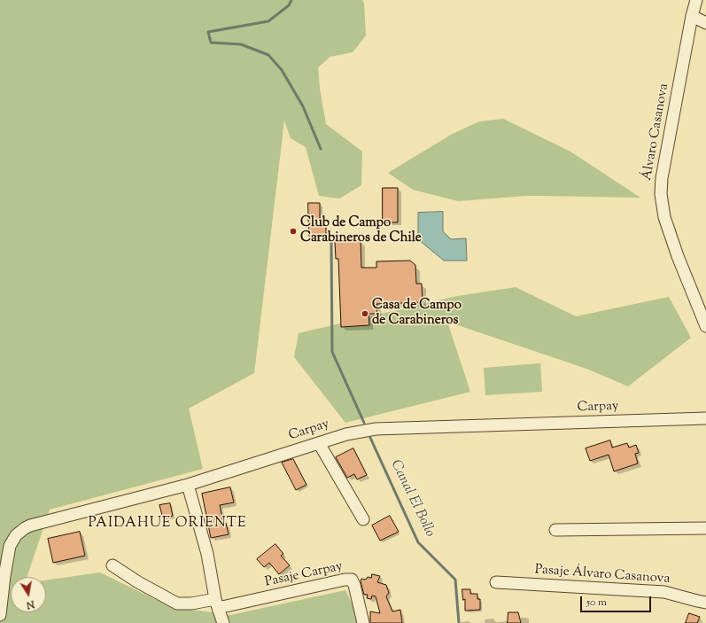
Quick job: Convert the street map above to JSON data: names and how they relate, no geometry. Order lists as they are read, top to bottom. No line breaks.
{"streets":{"street":["Álvaro Casanova","Carpay","Pasaje Carpay","Pasaje Álvaro Casanova"]},"districts":["PAIDAHUE ORIENTE"],"water":["Canal El Bollo"],"places":["Club de Campo Carabineros de Chile","Casa de Campo de Carabineros"],"scale_bar":"50 m","north":"bottom"}
